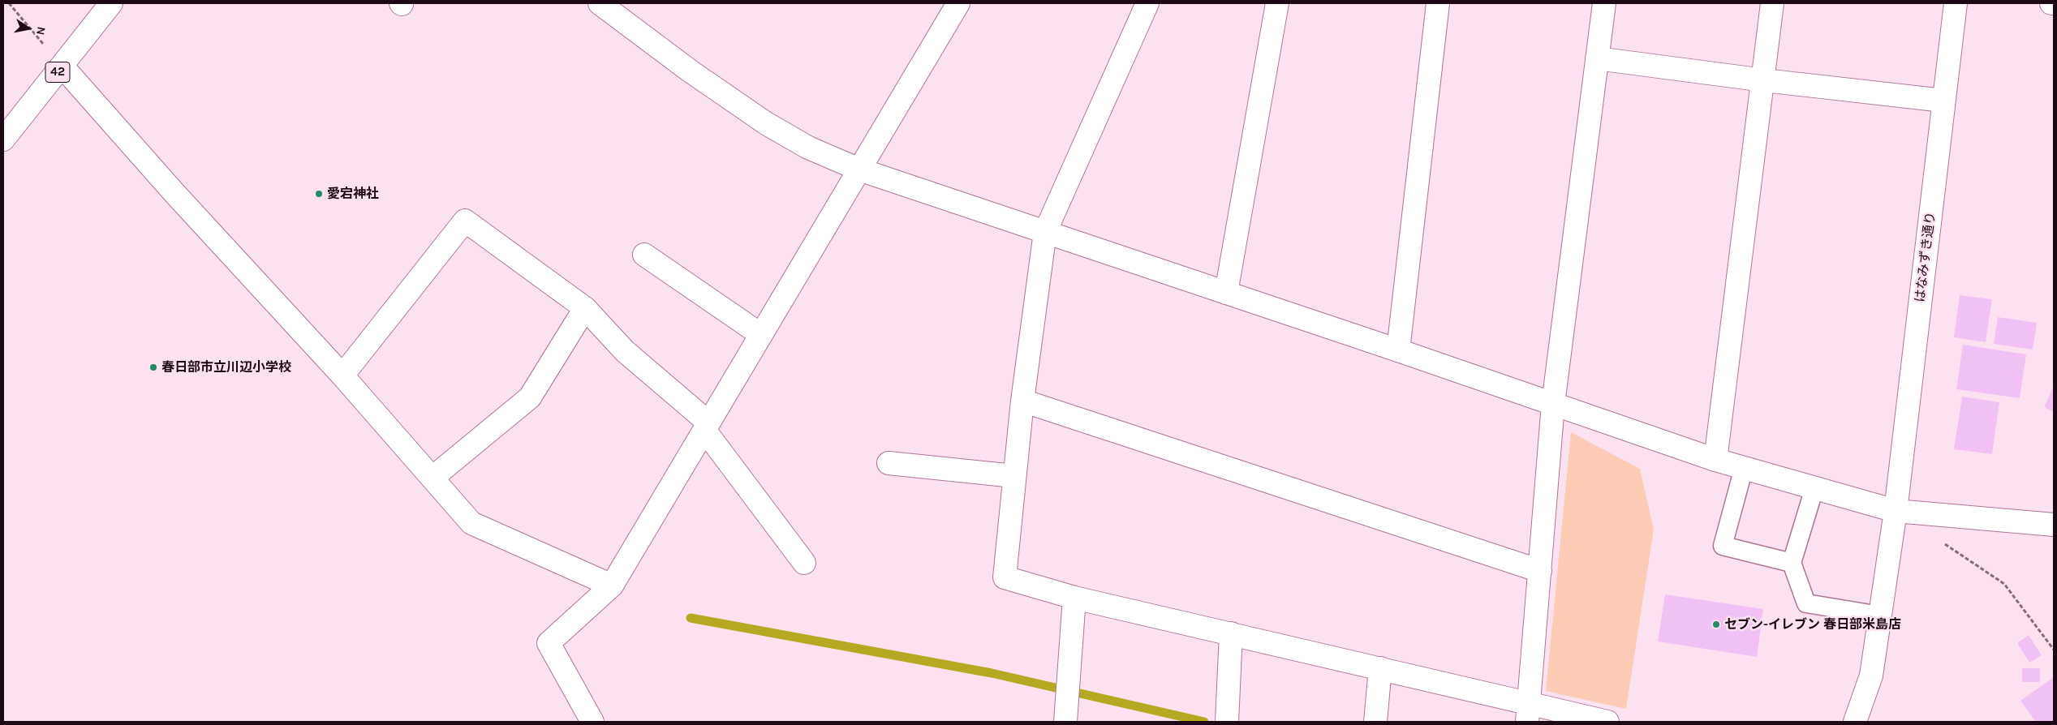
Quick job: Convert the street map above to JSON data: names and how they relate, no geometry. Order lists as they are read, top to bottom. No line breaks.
{"streets":{"street":["42","はなみずき通り"]},"places":["愛宕神社","春日部市立川辺小学校","セブン-イレブン 春日部米島店"],"north":"right"}
